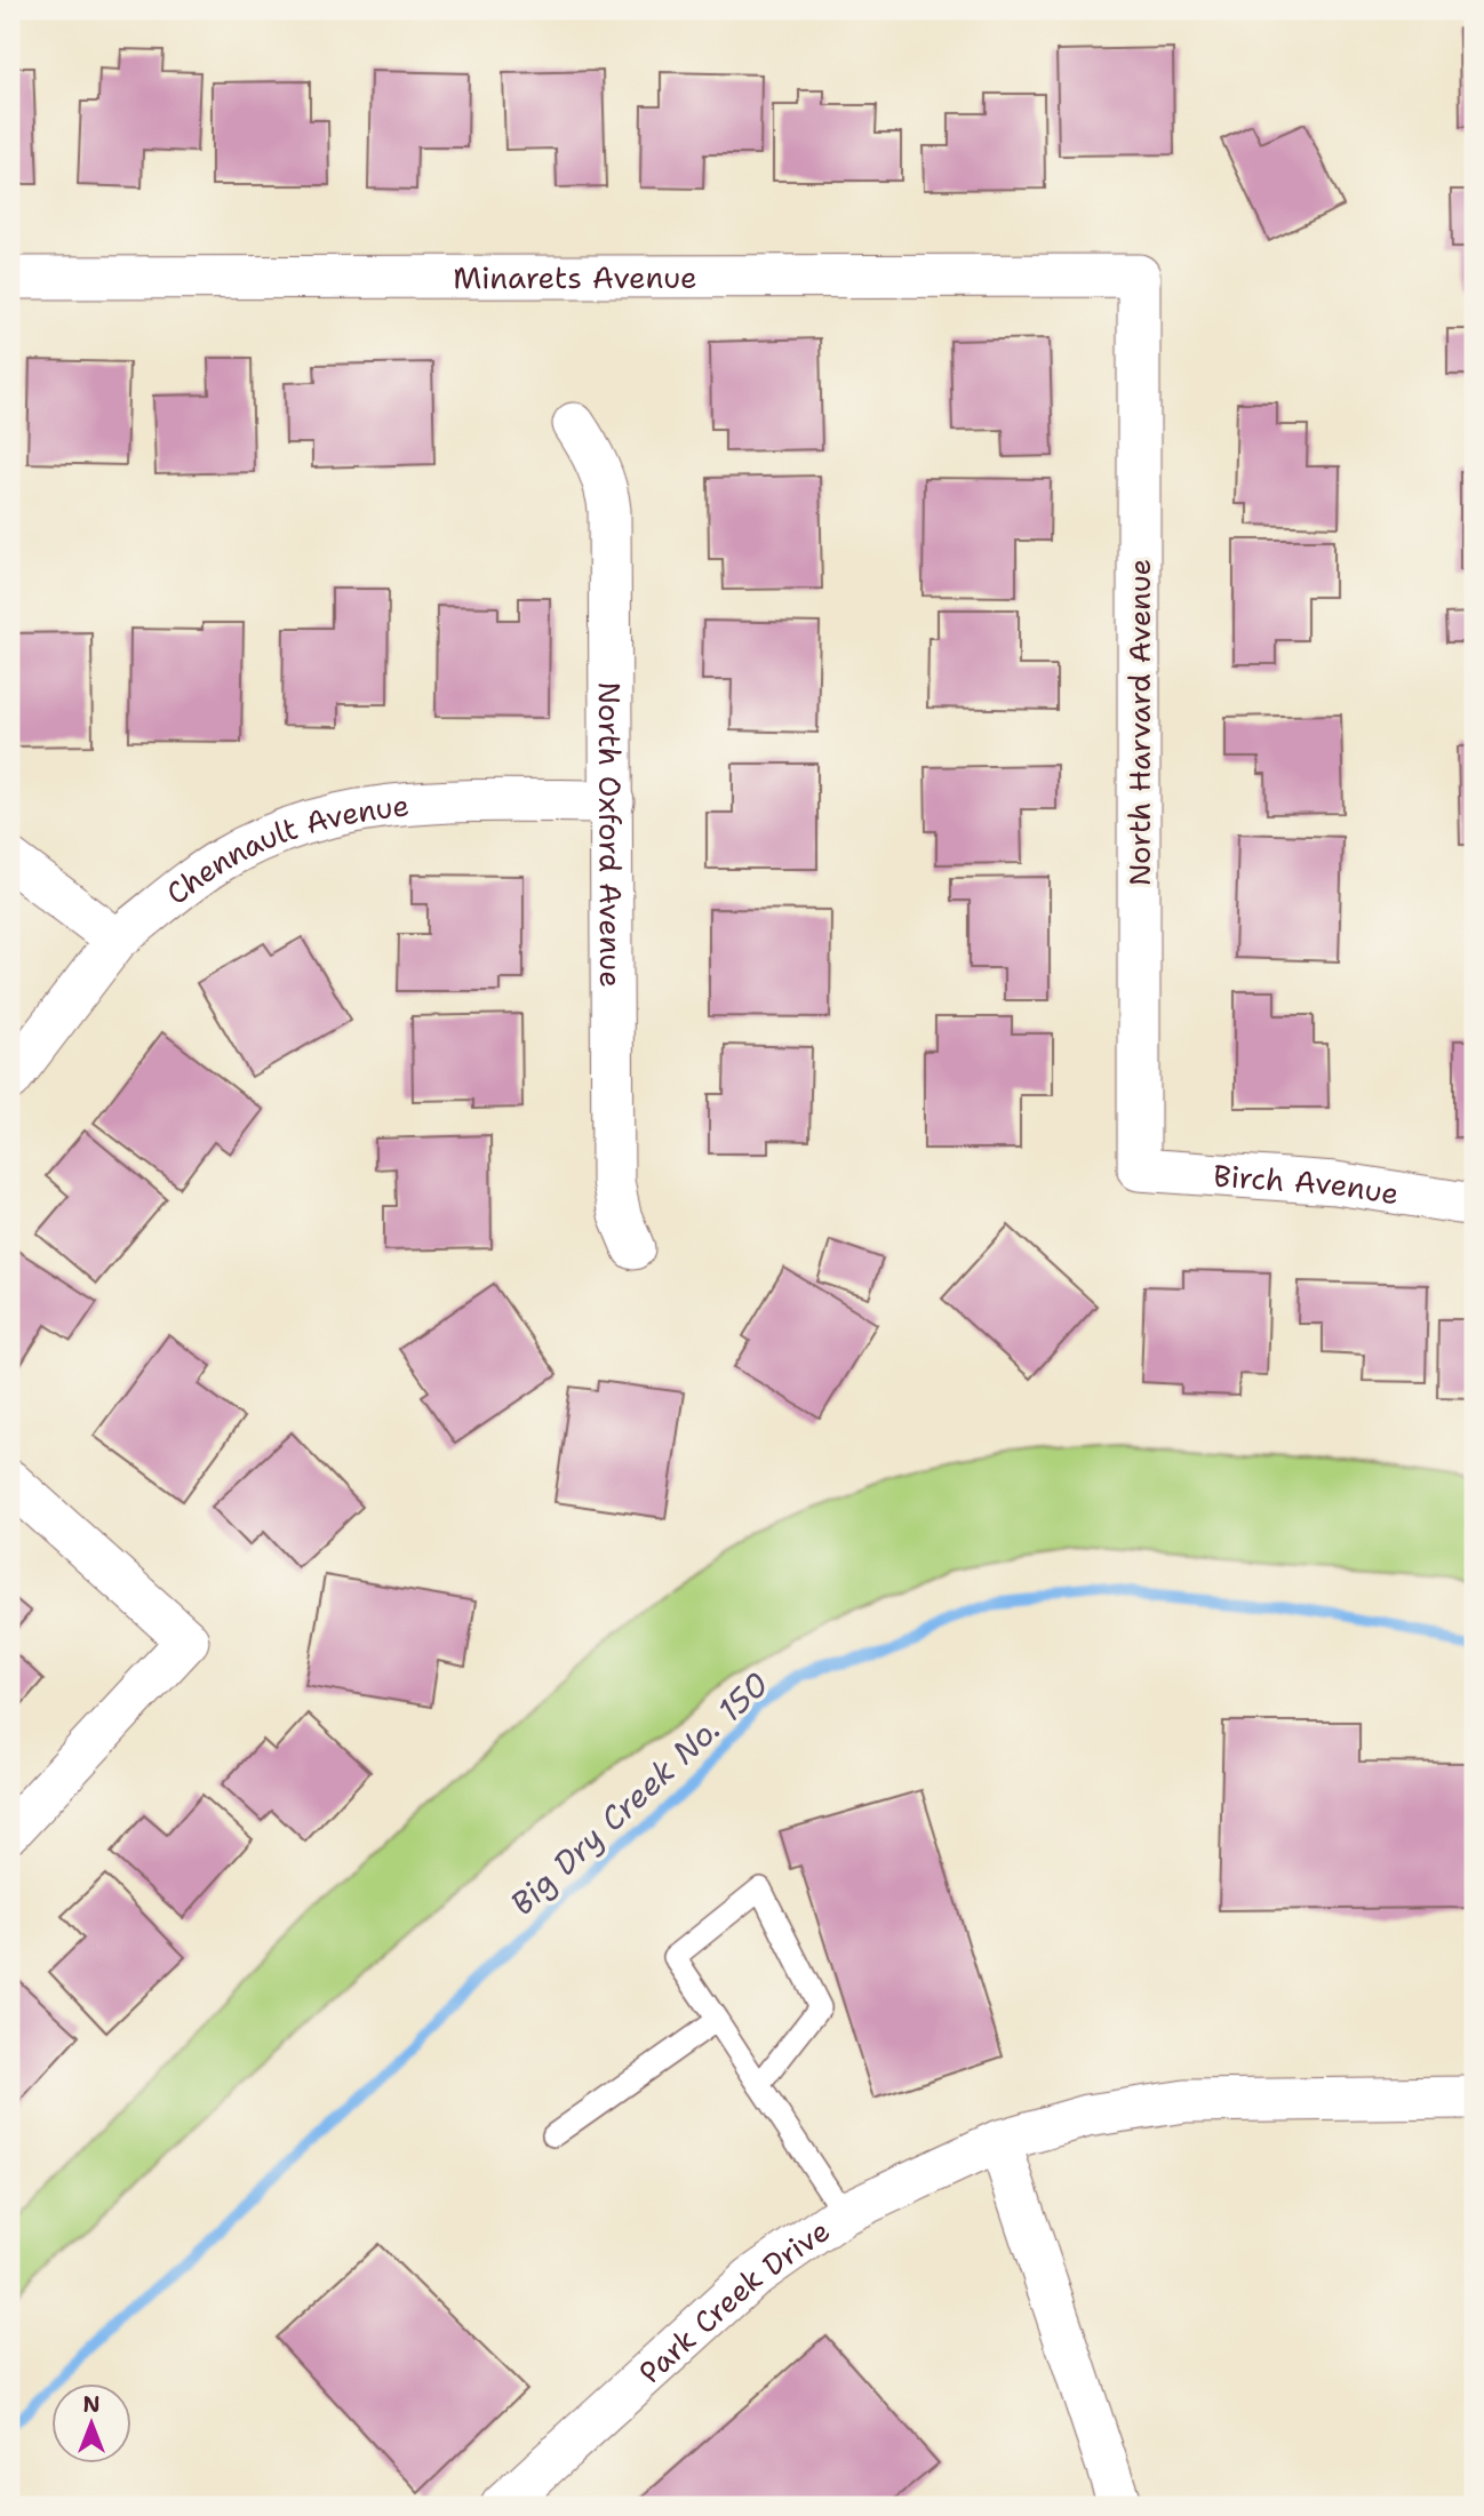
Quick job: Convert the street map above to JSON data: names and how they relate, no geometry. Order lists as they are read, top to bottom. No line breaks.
{"streets":{"street":["Minarets Avenue","North Harvard Avenue","North Oxford Avenue","Chennault Avenue","Birch Avenue","Park Creek Drive"]},"crossings":[["Minarets Avenue","North Harvard Avenue"],["North Harvard Avenue","Birch Avenue"],["North Oxford Avenue","Chennault Avenue"]],"water":["Big Dry Creek No. 150"],"north":"top"}
